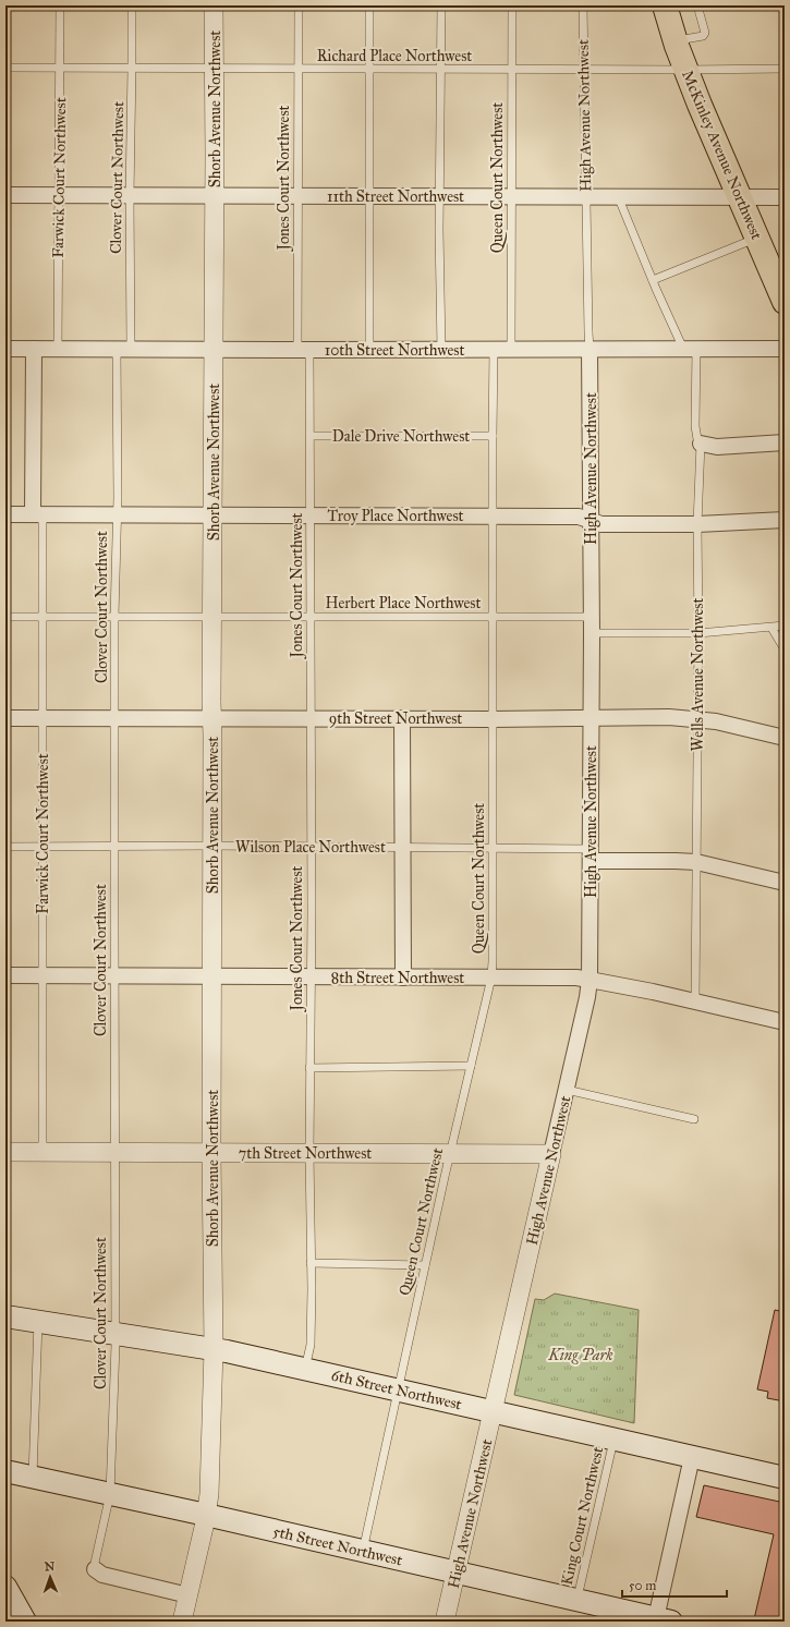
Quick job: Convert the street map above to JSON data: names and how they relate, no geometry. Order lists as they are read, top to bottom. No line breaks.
{"streets":{"main road":["McKinley Avenue Northwest","6th Street Northwest","5th Street Northwest"],"street":["Shorb Avenue Northwest","High Avenue Northwest","Farwick Court Northwest","11th Street Northwest","10th Street Northwest","Troy Place Northwest","9th Street Northwest","Wilson Place Northwest","8th Street Northwest","7th Street Northwest"],"lane":["Richard Place Northwest","Clover Court Northwest","Jones Court Northwest","Queen Court Northwest","Dale Drive Northwest","Herbert Place Northwest","Wells Avenue Northwest","King Court Northwest"]},"crossings":[["Richard Place Northwest","Shorb Avenue Northwest"],["Richard Place Northwest","High Avenue Northwest"],["Richard Place Northwest","McKinley Avenue Northwest"],["Richard Place Northwest","Farwick Court Northwest"],["Richard Place Northwest","Clover Court Northwest"],["Richard Place Northwest","Jones Court Northwest"],["Richard Place Northwest","Queen Court Northwest"],["Shorb Avenue Northwest","11th Street Northwest"],["Shorb Avenue Northwest","10th Street Northwest"],["Shorb Avenue Northwest","Troy Place Northwest"],["Shorb Avenue Northwest","Herbert Place Northwest"],["Shorb Avenue Northwest","9th Street Northwest"],["Shorb Avenue Northwest","Wilson Place Northwest"],["Shorb Avenue Northwest","8th Street Northwest"],["Shorb Avenue Northwest","7th Street Northwest"],["Shorb Avenue Northwest","6th Street Northwest"],["Shorb Avenue Northwest","5th Street Northwest"],["High Avenue Northwest","11th Street Northwest"],["High Avenue Northwest","10th Street Northwest"],["High Avenue Northwest","Troy Place Northwest"],["High Avenue Northwest","Herbert Place Northwest"],["High Avenue Northwest","9th Street Northwest"],["High Avenue Northwest","Wilson Place Northwest"],["High Avenue Northwest","8th Street Northwest"],["High Avenue Northwest","7th Street Northwest"],["High Avenue Northwest","6th Street Northwest"],["High Avenue Northwest","5th Street Northwest"],["McKinley Avenue Northwest","11th Street Northwest"],["Farwick Court Northwest","11th Street Northwest"],["Farwick Court Northwest","10th Street Northwest"],["Farwick Court Northwest","Troy Place Northwest"],["Farwick Court Northwest","Herbert Place Northwest"],["Farwick Court Northwest","9th Street Northwest"],["Farwick Court Northwest","Wilson Place Northwest"],["Farwick Court Northwest","8th Street Northwest"],["Farwick Court Northwest","7th Street Northwest"],["Clover Court Northwest","11th Street Northwest"],["Clover Court Northwest","10th Street Northwest"],["Clover Court Northwest","Troy Place Northwest"],["Clover Court Northwest","Herbert Place Northwest"],["Clover Court Northwest","9th Street Northwest"],["Clover Court Northwest","Wilson Place Northwest"],["Clover Court Northwest","8th Street Northwest"],["Clover Court Northwest","7th Street Northwest"],["Clover Court Northwest","6th Street Northwest"],["Clover Court Northwest","5th Street Northwest"],["Jones Court Northwest","11th Street Northwest"],["Jones Court Northwest","10th Street Northwest"],["Jones Court Northwest","Dale Drive Northwest"],["Jones Court Northwest","Troy Place Northwest"],["Jones Court Northwest","Herbert Place Northwest"],["Jones Court Northwest","9th Street Northwest"],["Jones Court Northwest","Wilson Place Northwest"],["Jones Court Northwest","8th Street Northwest"],["Jones Court Northwest","7th Street Northwest"],["Jones Court Northwest","6th Street Northwest"],["Queen Court Northwest","11th Street Northwest"],["Queen Court Northwest","10th Street Northwest"],["Queen Court Northwest","Dale Drive Northwest"],["Queen Court Northwest","Troy Place Northwest"],["Queen Court Northwest","Herbert Place Northwest"],["Queen Court Northwest","9th Street Northwest"],["Queen Court Northwest","Wilson Place Northwest"],["Queen Court Northwest","8th Street Northwest"],["Queen Court Northwest","7th Street Northwest"],["Queen Court Northwest","6th Street Northwest"],["Queen Court Northwest","5th Street Northwest"],["11th Street Northwest","Wells Avenue Northwest"],["10th Street Northwest","Wells Avenue Northwest"],["Troy Place Northwest","Wells Avenue Northwest"],["Wells Avenue Northwest","9th Street Northwest"],["Wells Avenue Northwest","Wilson Place Northwest"],["Wells Avenue Northwest","8th Street Northwest"],["6th Street Northwest","King Court Northwest"],["King Court Northwest","5th Street Northwest"]],"parks":["King Park"],"scale_bar":"50 m","north":"top"}
